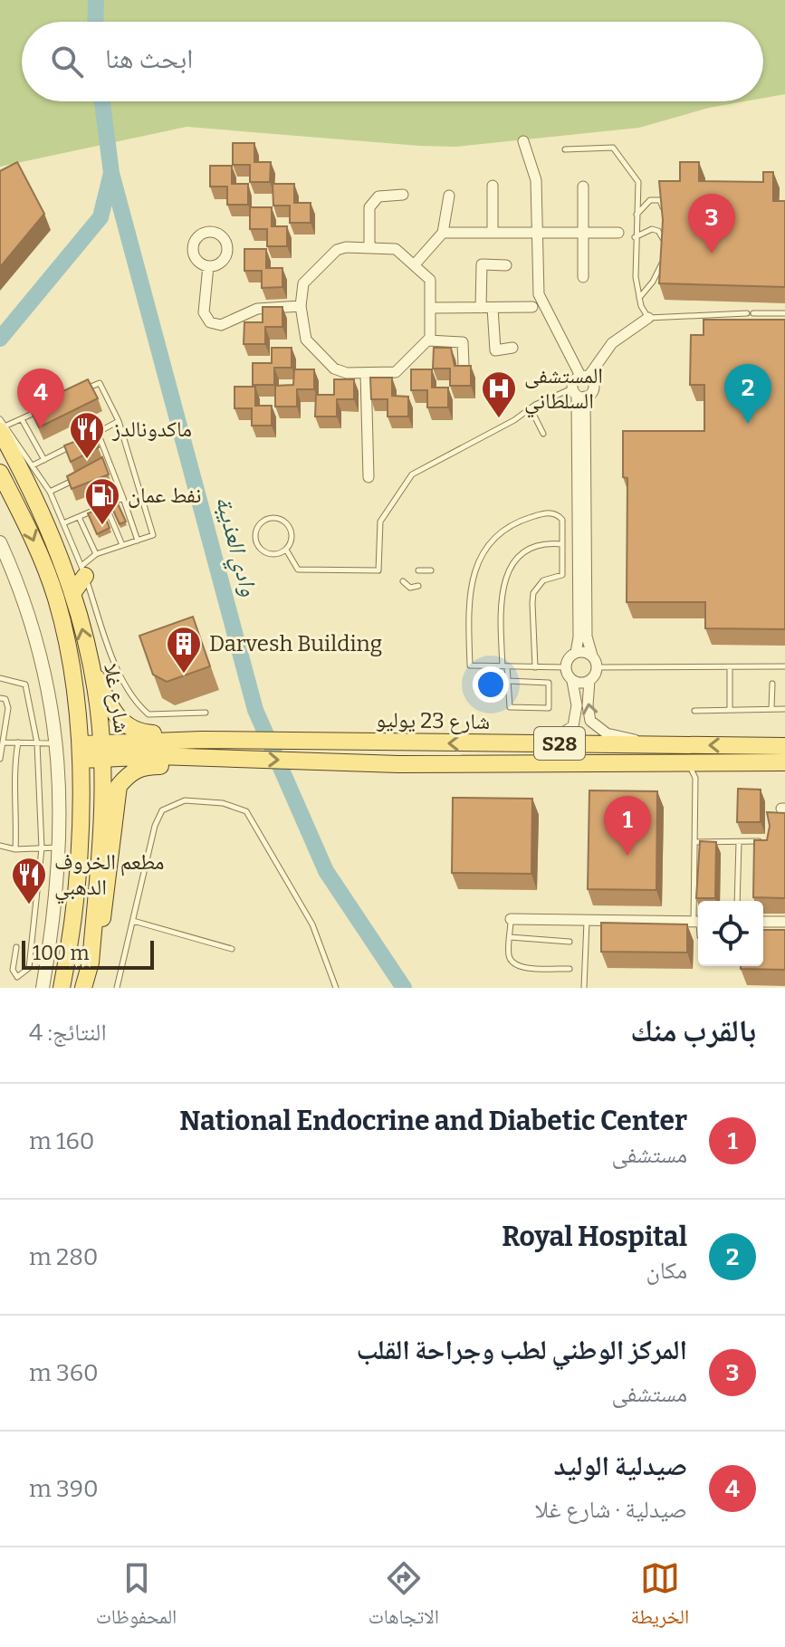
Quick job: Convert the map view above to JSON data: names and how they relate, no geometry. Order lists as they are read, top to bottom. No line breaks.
{"streets":{"main road":["شارع غلا","شارع 23 يوليو","S28"]},"crossings":[["شارع غلا","شارع 23 يوليو"]],"water":["وادي العذيبة"],"places":{"hospital":["المستشفى السلطاني"],"restaurant":["ماكدونالدز","مطعم الخروف الدهبي"],"fuel station":["نفط عمان"],"building":["Darvesh Building"]},"scale_bar":"100 m","page":{"search":"ابحث هنا","pins":["3","2","4","1"],"scale":"100 m","heading":["بالقرب منك","النتائج: 4"],"list":[{"mark":"1","name":"National Endocrine and Diabetic Center","note":"مستشفى","value":"160 m"},{"mark":"2","name":"Royal Hospital","note":"مكان","value":"280 m"},{"mark":"3","name":"المركز الوطني لطب وجراحة القلب","note":"مستشفى","value":"360 m"},{"mark":"4","name":"صيدلية الوليد","note":"صيدلية · شارع غلا","value":"390 m"}],"nav":["الخريطة","الاتجاهات","المحفوظات"]}}
